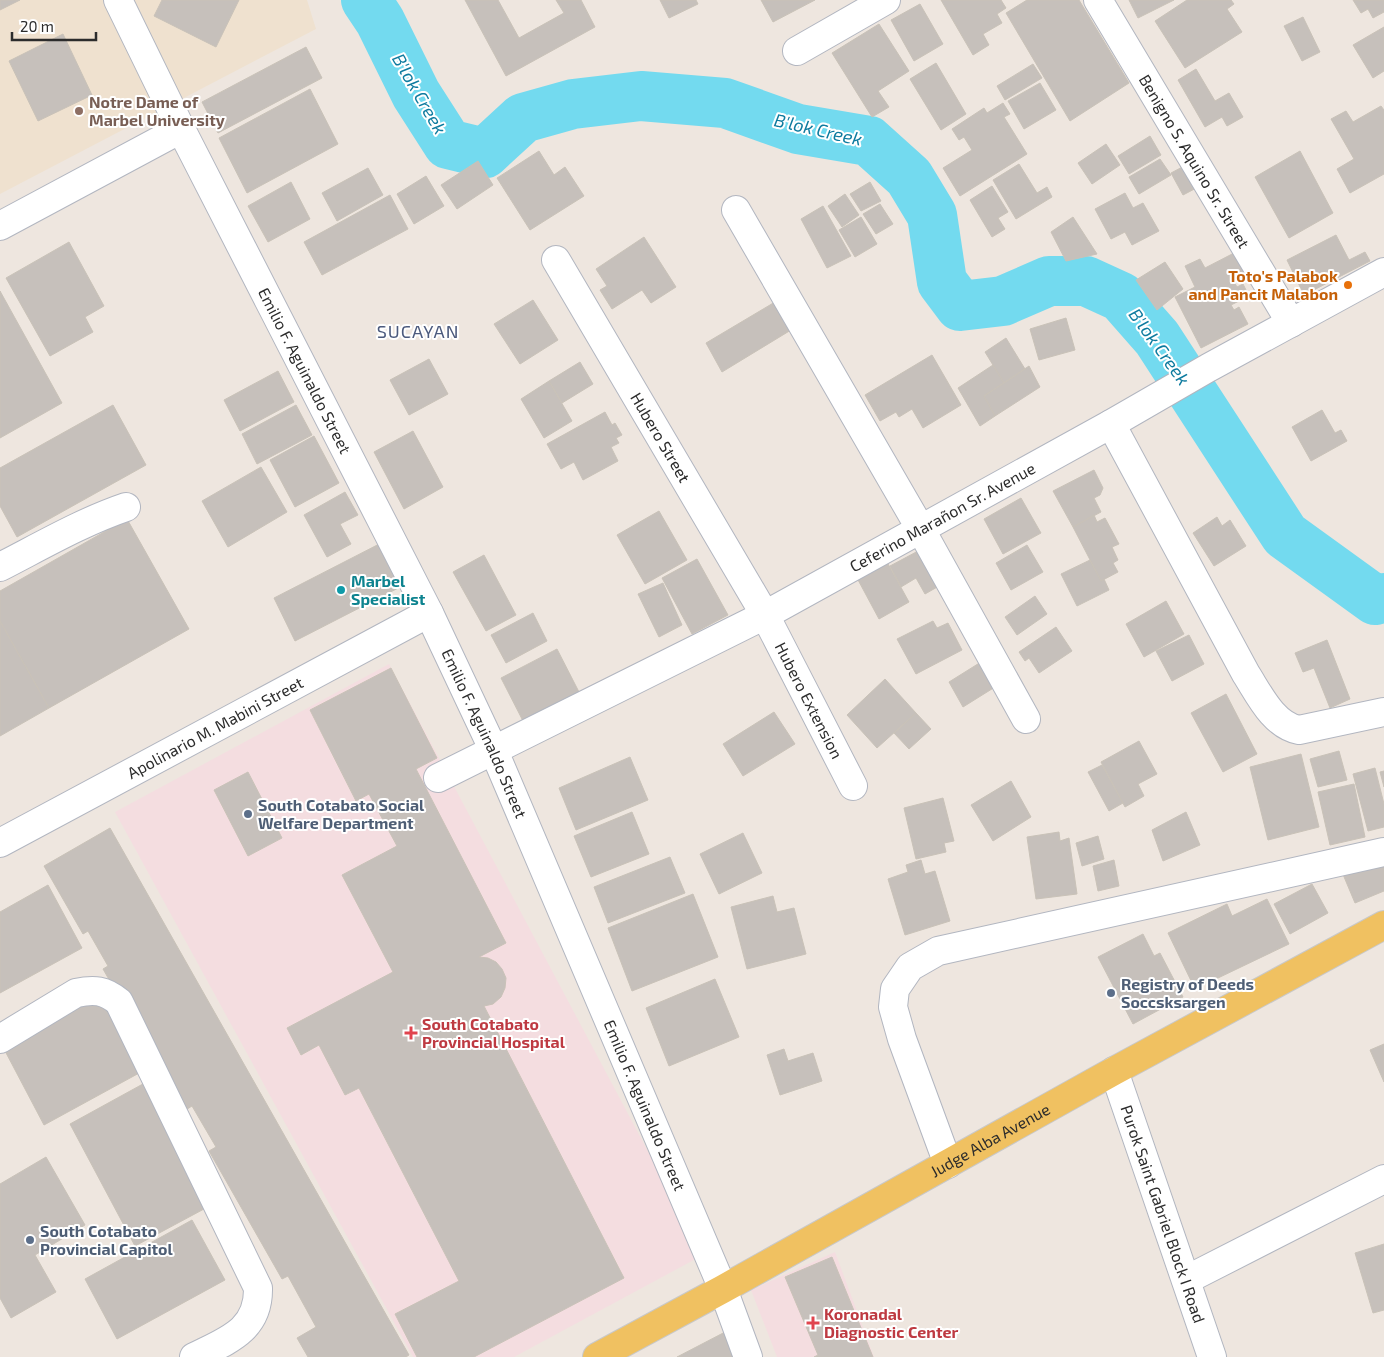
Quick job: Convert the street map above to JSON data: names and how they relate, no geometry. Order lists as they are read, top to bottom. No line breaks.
{"streets":{"main road":["Judge Alba Avenue"],"street":["Benigno S. Aquino Sr. Street","Emilio F. Aguinaldo Street","Hubero Street","Ceferino Marañon Sr. Avenue","Hubero Extension","Apolinario M. Mabini Street","Purok Saint Gabriel Block I Road"]},"crossings":[["Benigno S. Aquino Sr. Street","Ceferino Marañon Sr. Avenue"],["Emilio F. Aguinaldo Street","Ceferino Marañon Sr. Avenue"],["Emilio F. Aguinaldo Street","Apolinario M. Mabini Street"],["Emilio F. Aguinaldo Street","Judge Alba Avenue"],["Hubero Street","Ceferino Marañon Sr. Avenue"],["Hubero Street","Hubero Extension"],["Ceferino Marañon Sr. Avenue","Hubero Extension"],["Judge Alba Avenue","Purok Saint Gabriel Block I Road"]],"districts":["SUCAYAN"],"water":["B'lok Creek"],"places":{"other":["Notre Dame of Marbel University","Toto's Palabok and Pancit Malabon","Marbel Specialist","South Cotabato Social Welfare Department","Registry of Deeds Soccsksargen","South Cotabato Provincial Capitol"],"health":["South Cotabato Provincial Hospital","Koronadal Diagnostic Center"]},"scale_bar":"20 m"}
